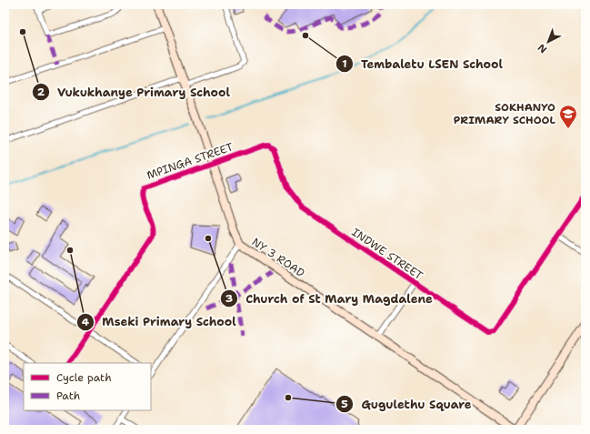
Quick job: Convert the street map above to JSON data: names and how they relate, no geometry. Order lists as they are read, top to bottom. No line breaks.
{"streets":{"street":["MPINGA STREET","INDWE STREET","NY 3 ROAD"]},"crossings":[["MPINGA STREET","INDWE STREET"],["MPINGA STREET","NY 3 ROAD"]],"places":{"other":["Vukukhanye Primary School","Tembaletu LSEN School","Church of St Mary Magdalene","Mseki Primary School","Gugulethu Square"],"school or university":["SOKHANYO PRIMARY SCHOOL"]},"legend":["Cycle path","Path"],"north":"bottom left"}
